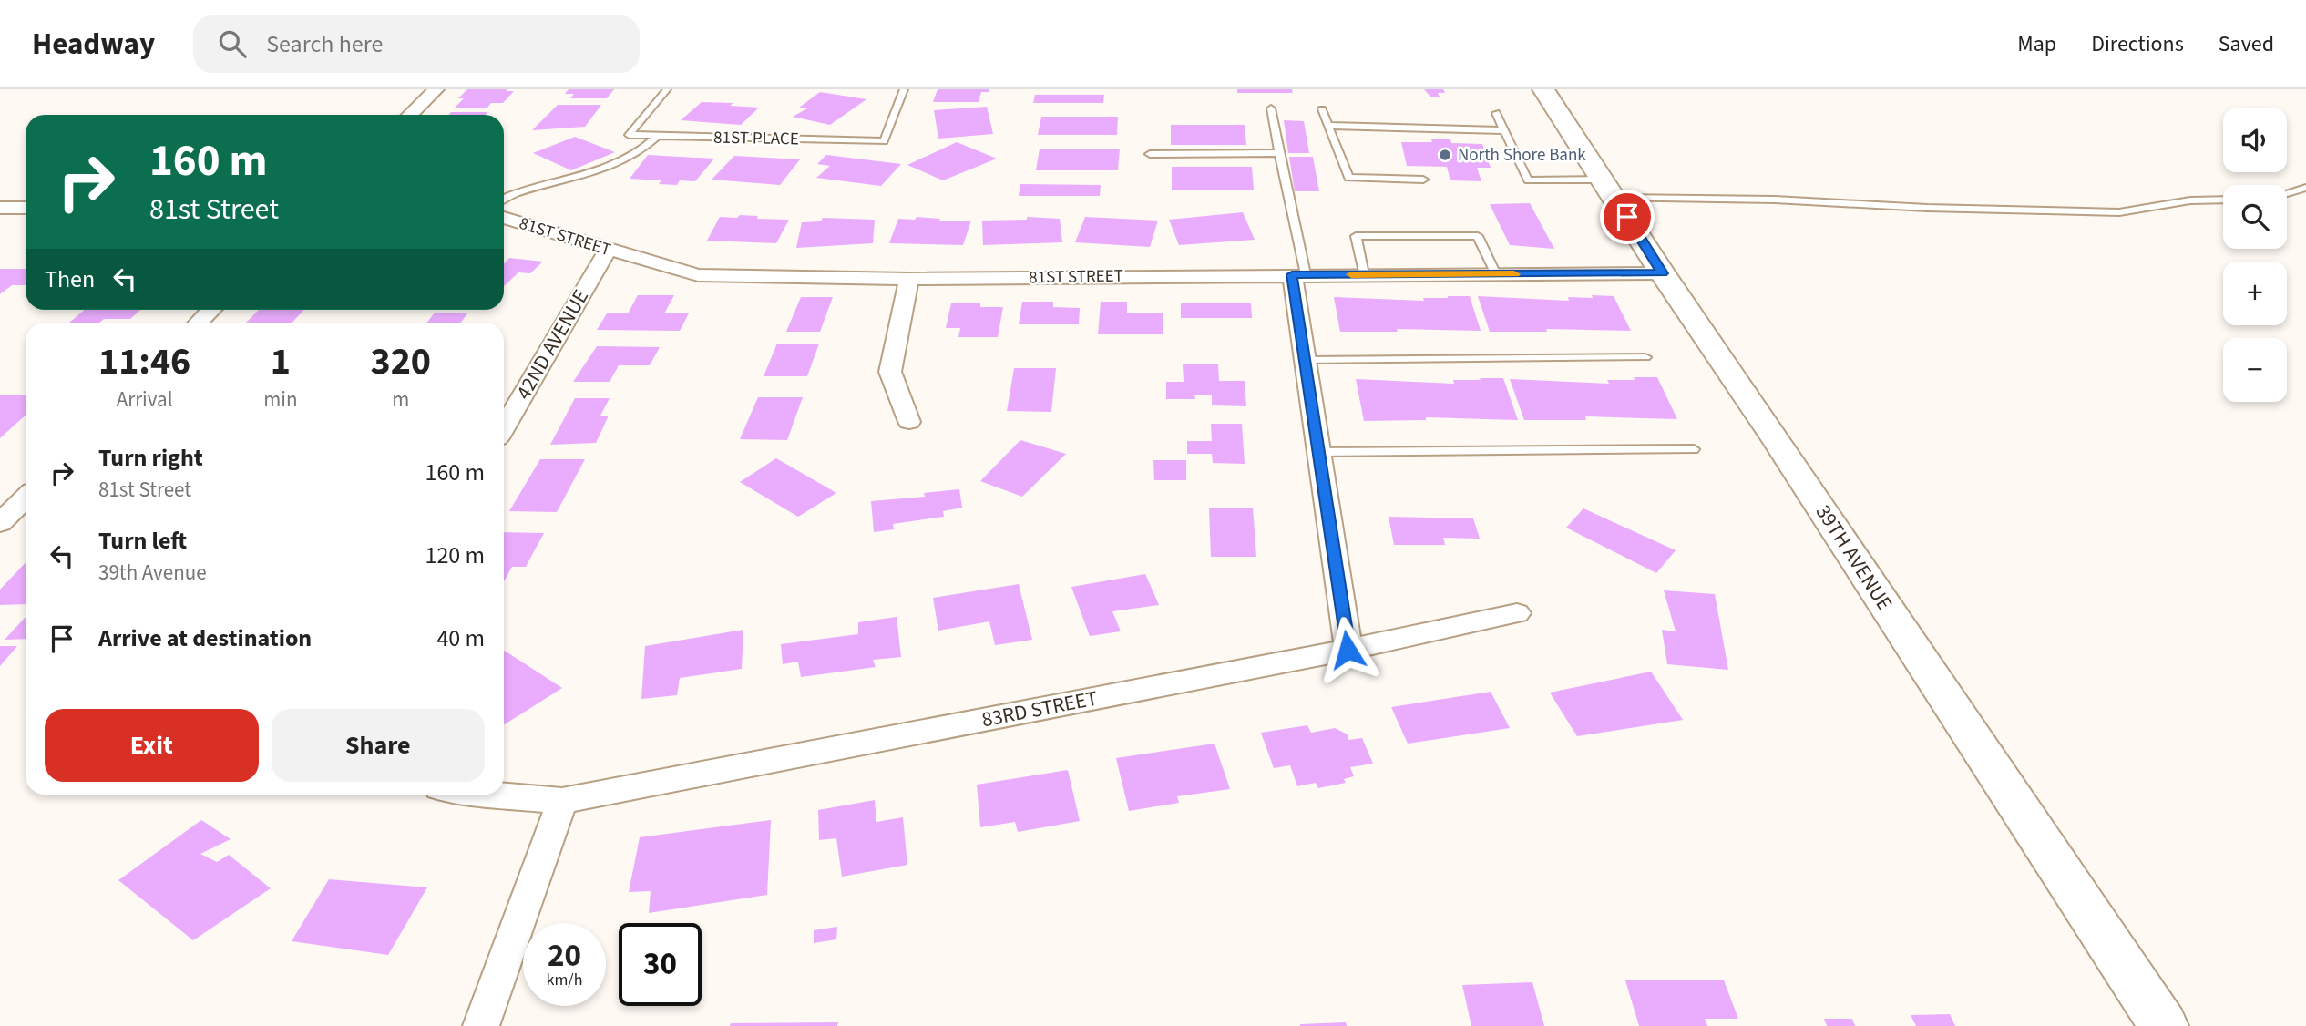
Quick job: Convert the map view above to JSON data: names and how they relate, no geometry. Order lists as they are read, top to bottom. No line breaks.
{"streets":{"main road":["39TH AVENUE"],"street":["81ST STREET","42ND AVENUE","83RD STREET"],"lane":["81ST PLACE"]},"crossings":[["81ST STREET","42ND AVENUE"],["81ST STREET","39TH AVENUE"]],"places":["North Shore Bank"],"page":{"header":"Headway","search":"Search here","nav":["Map","Directions","Saved"],"map_buttons":["+","−"],"turn":["160 m","81st Street"],"then":"Then","eta":["11:46","Arrival","1","min","320","m"],"list":[{"name":"Turn right","note":"81st Street","value":"160 m"},{"name":"Turn left","note":"39th Avenue","value":"120 m"},{"name":"Arrive at destination","value":"40 m"}],"buttons":["Exit","Share"],"speed":"20 km/h","limit":"30"}}
